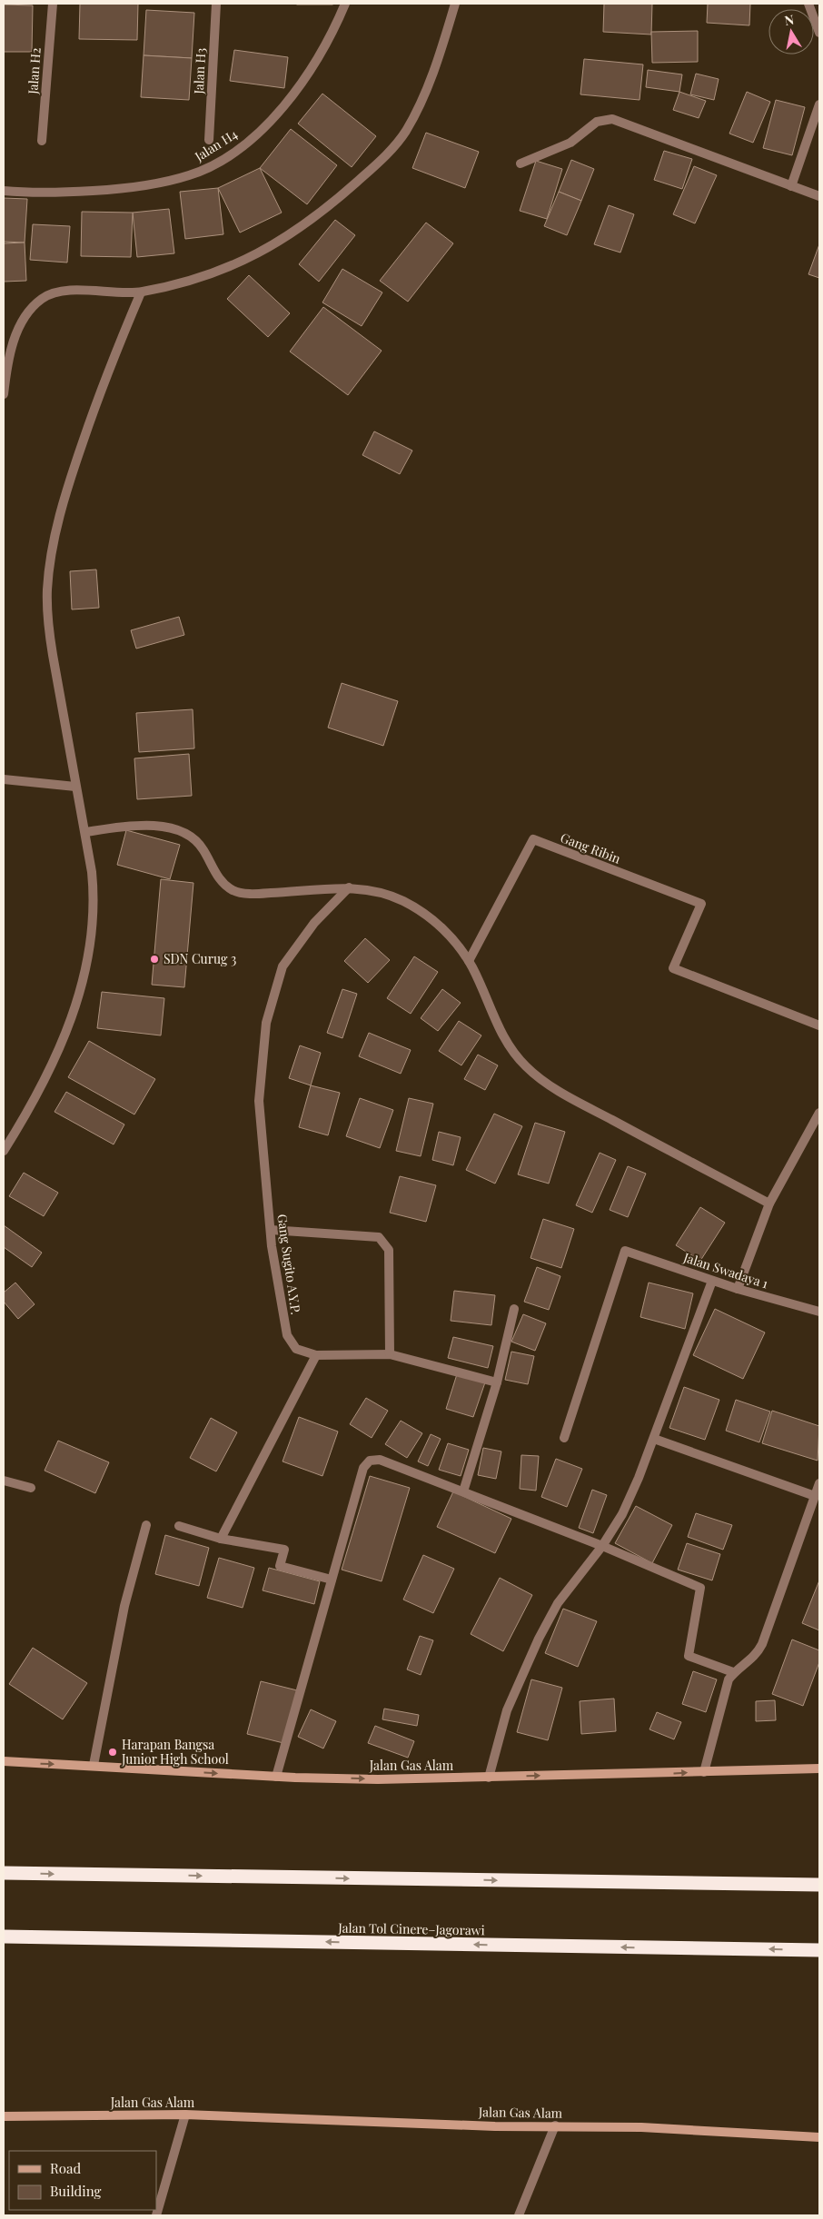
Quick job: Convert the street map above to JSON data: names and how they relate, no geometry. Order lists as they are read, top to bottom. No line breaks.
{"streets":{"highway":["Jalan Tol Cinere–Jagorawi"],"main road":["Jalan Gas Alam"],"street":["Jalan H2","Jalan H3","Jalan H4","Gang Ribin","Gang Sugito A.Y.P.","Jalan Swadaya 1"]},"one_way":["Jalan Gas Alam"],"places":["SDN Curug 3","Harapan Bangsa Junior High School"],"legend":["Road","Building"],"north":"top"}
